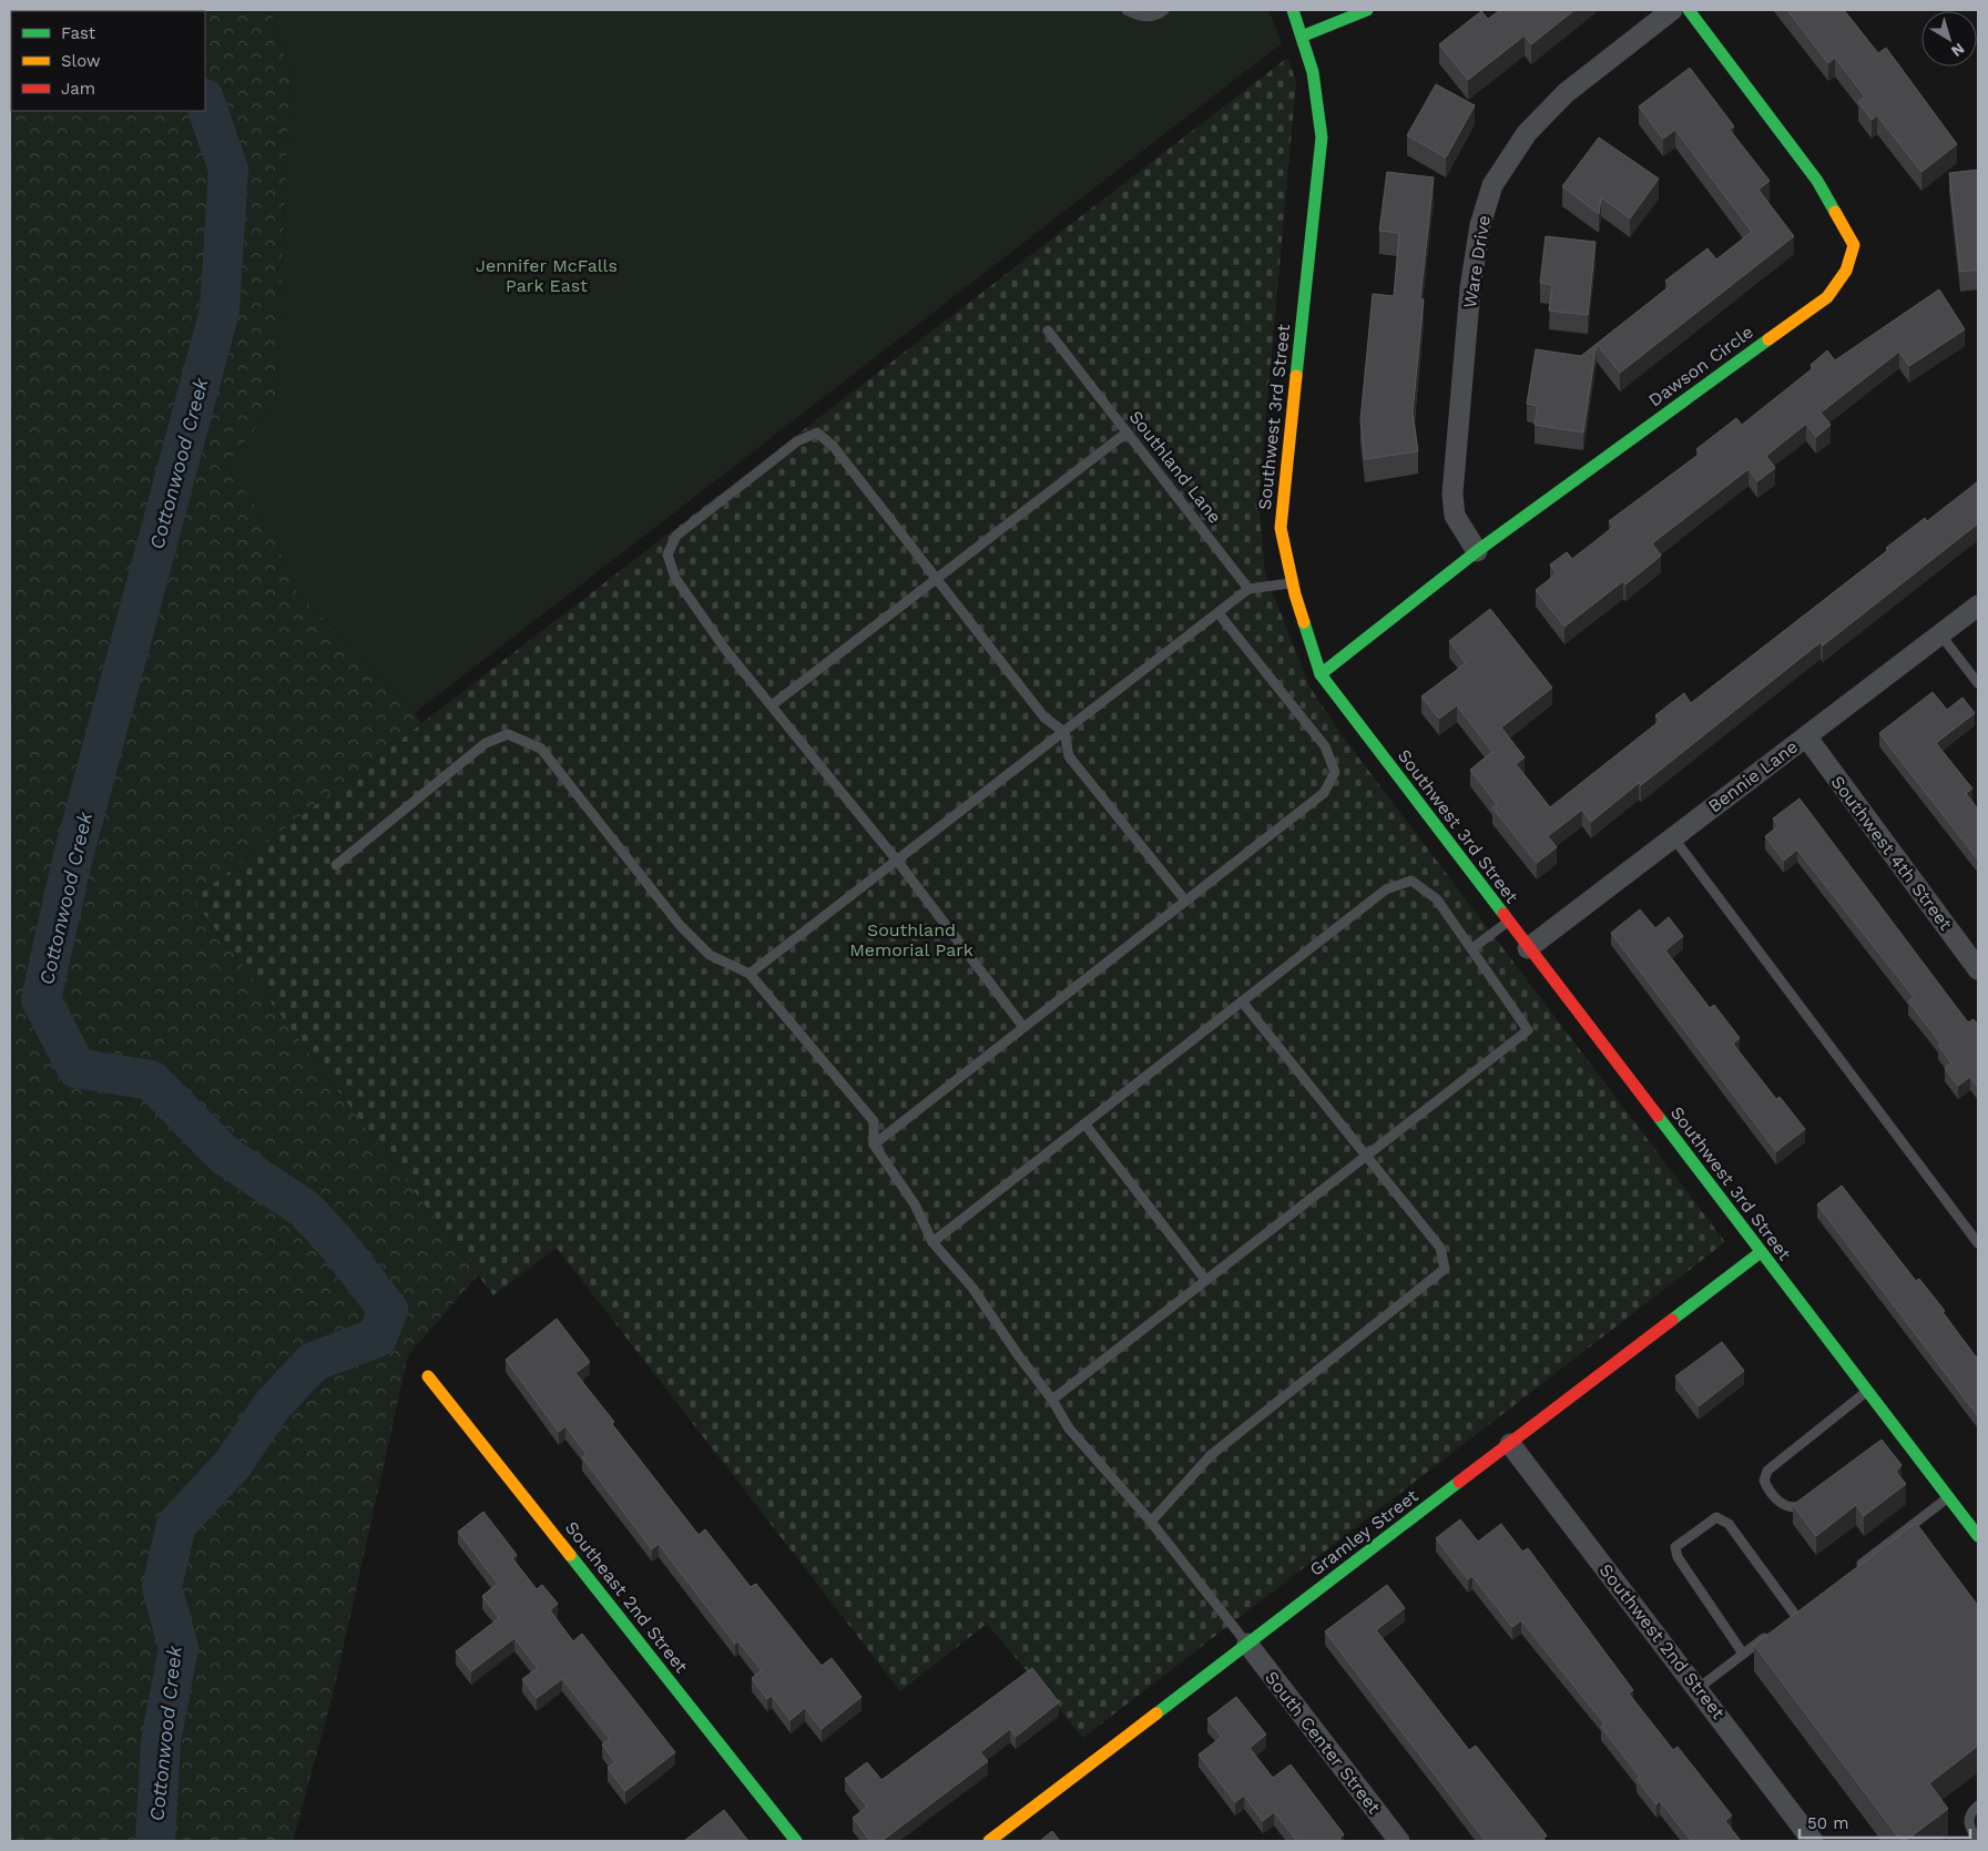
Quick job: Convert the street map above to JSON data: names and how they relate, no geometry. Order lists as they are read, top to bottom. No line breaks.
{"streets":{"street":["Ware Drive","Dawson Circle","Southwest 3rd Street","Bennie Lane","Southwest 4th Street","Gramley Street","Southeast 2nd Street","Southwest 2nd Street","South Center Street"],"lane":["Southland Lane"]},"crossings":[["Ware Drive","Dawson Circle"],["Dawson Circle","Southwest 3rd Street"],["Southwest 3rd Street","Bennie Lane"],["Southwest 3rd Street","Gramley Street"],["Bennie Lane","Southwest 4th Street"],["Gramley Street","Southwest 2nd Street"],["Gramley Street","South Center Street"]],"water":["Cottonwood Creek"],"parks":["Jennifer McFalls Park East","Southland Memorial Park"],"legend":["Fast","Slow","Jam"],"scale_bar":"50 m","north":"bottom right"}
